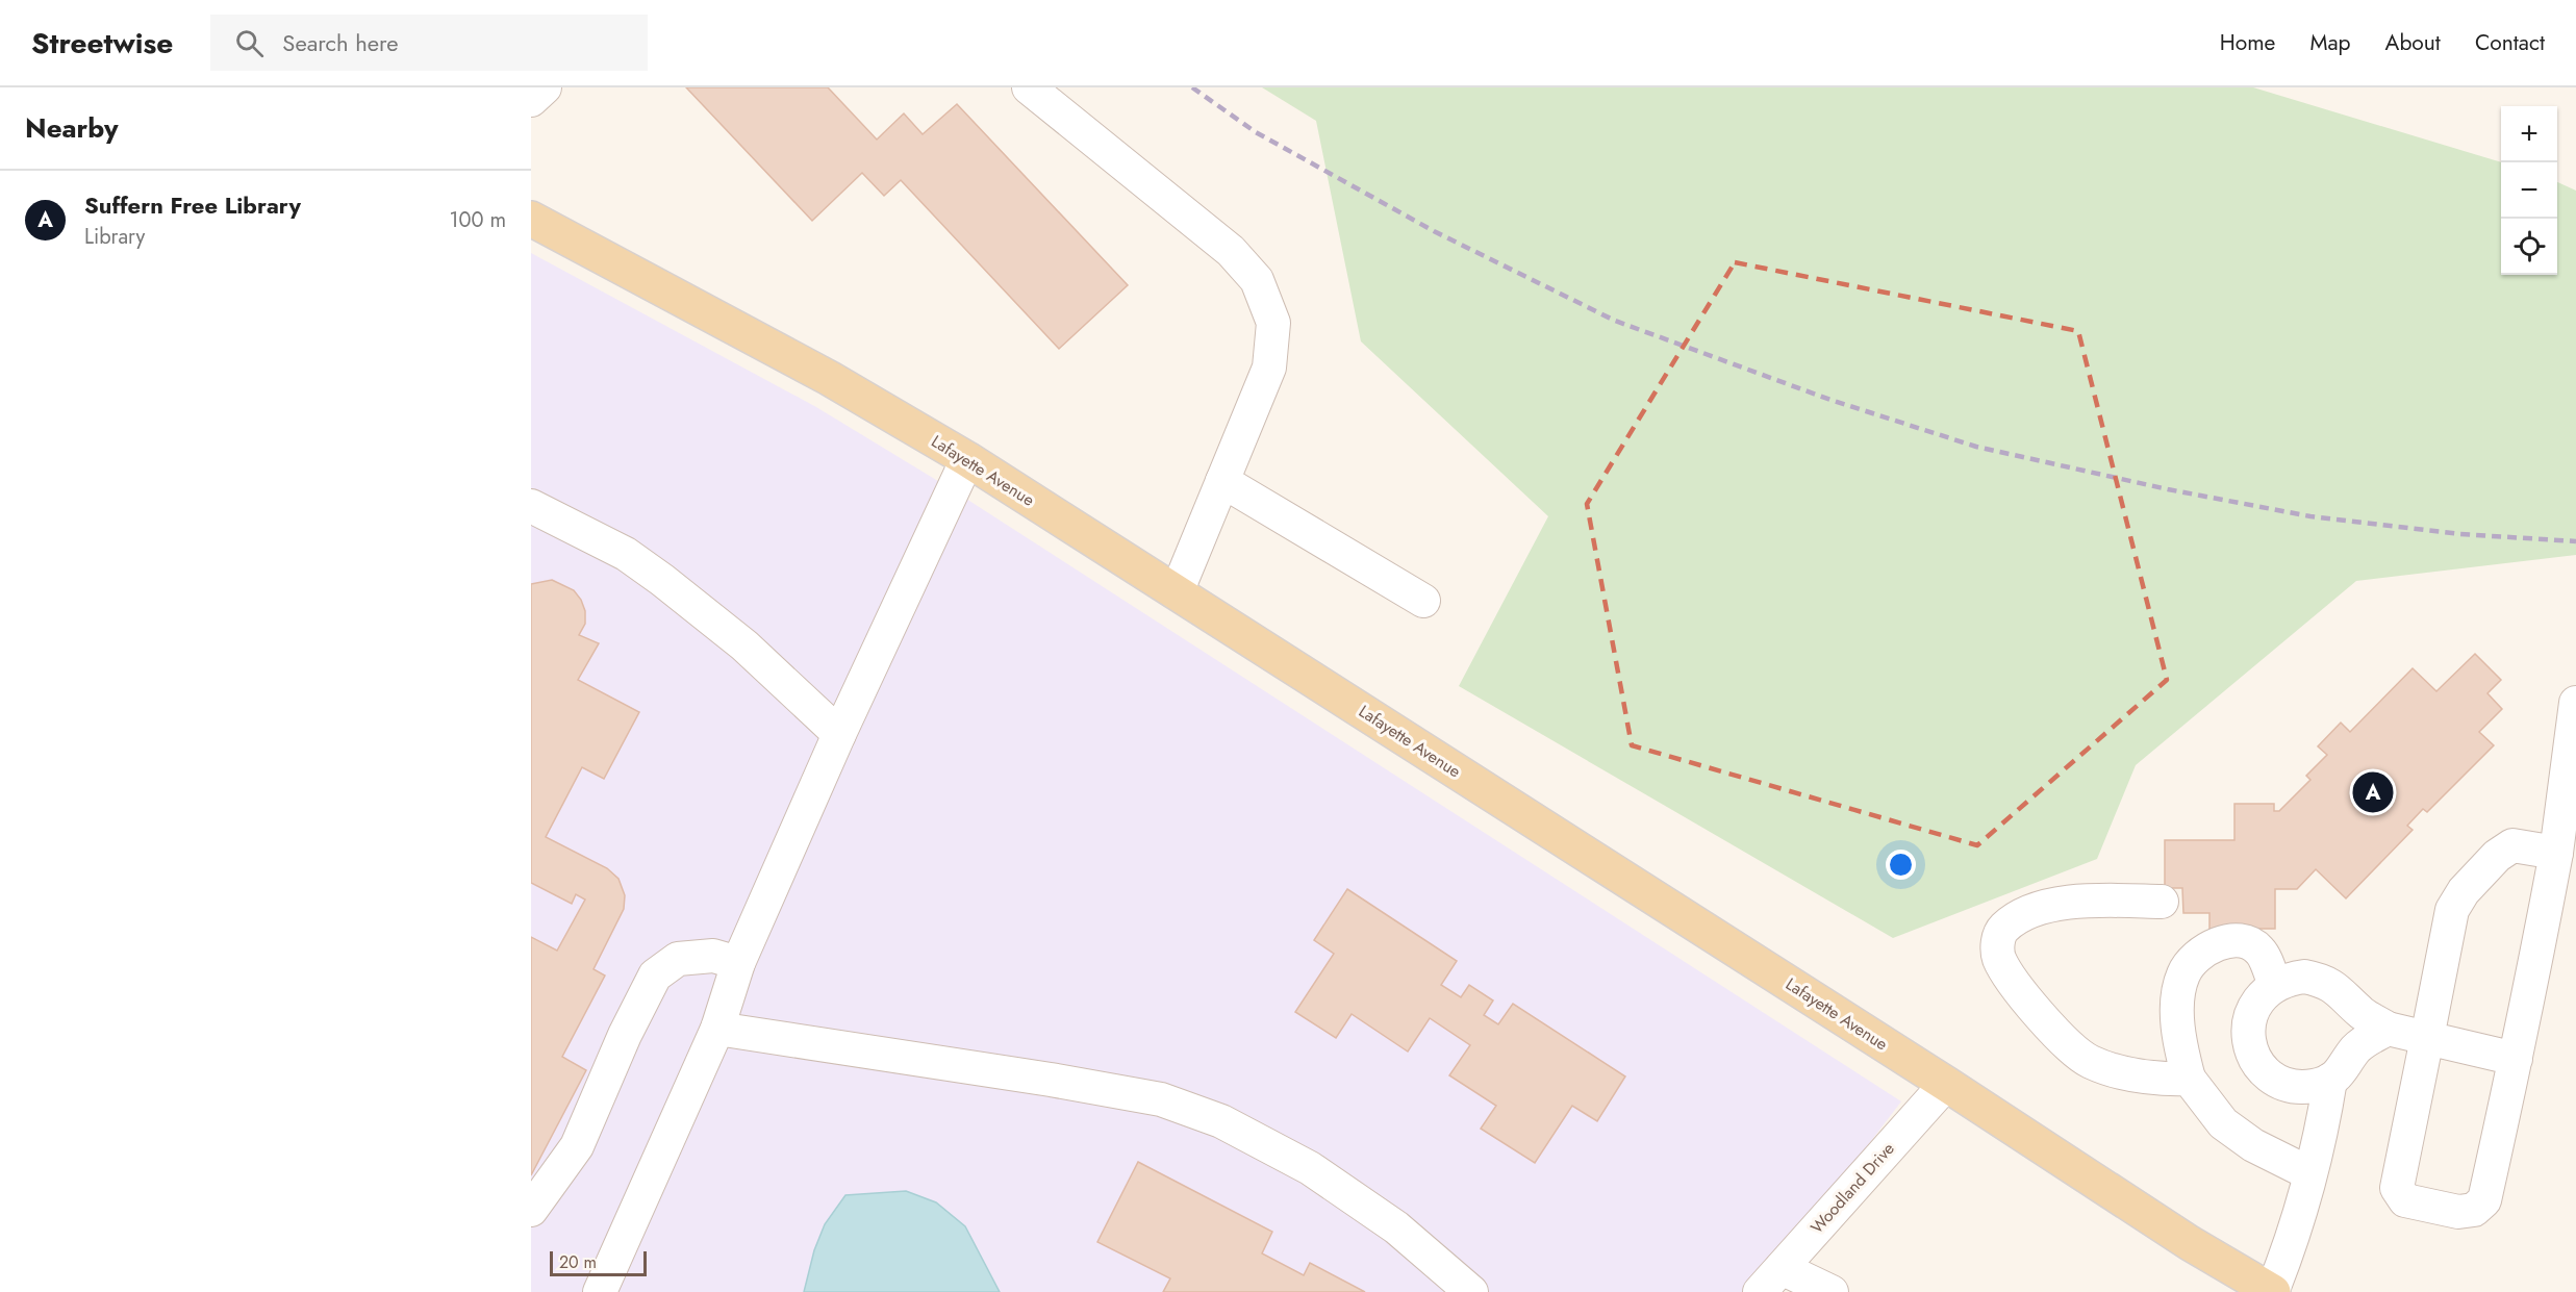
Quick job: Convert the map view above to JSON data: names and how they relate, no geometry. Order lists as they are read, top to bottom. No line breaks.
{"streets":{"main road":["Lafayette Avenue"],"street":["Woodland Drive"]},"crossings":[["Lafayette Avenue","Woodland Drive"]],"scale_bar":"20 m","page":{"header":"Streetwise","search":"Search here","nav":["Home","Map","About","Contact"],"heading":"Nearby","map_buttons":["+","−"],"list":[{"mark":"A","name":"Suffern Free Library","note":"Library","value":"100 m"}],"pins":"A","scale":"20 m"}}
